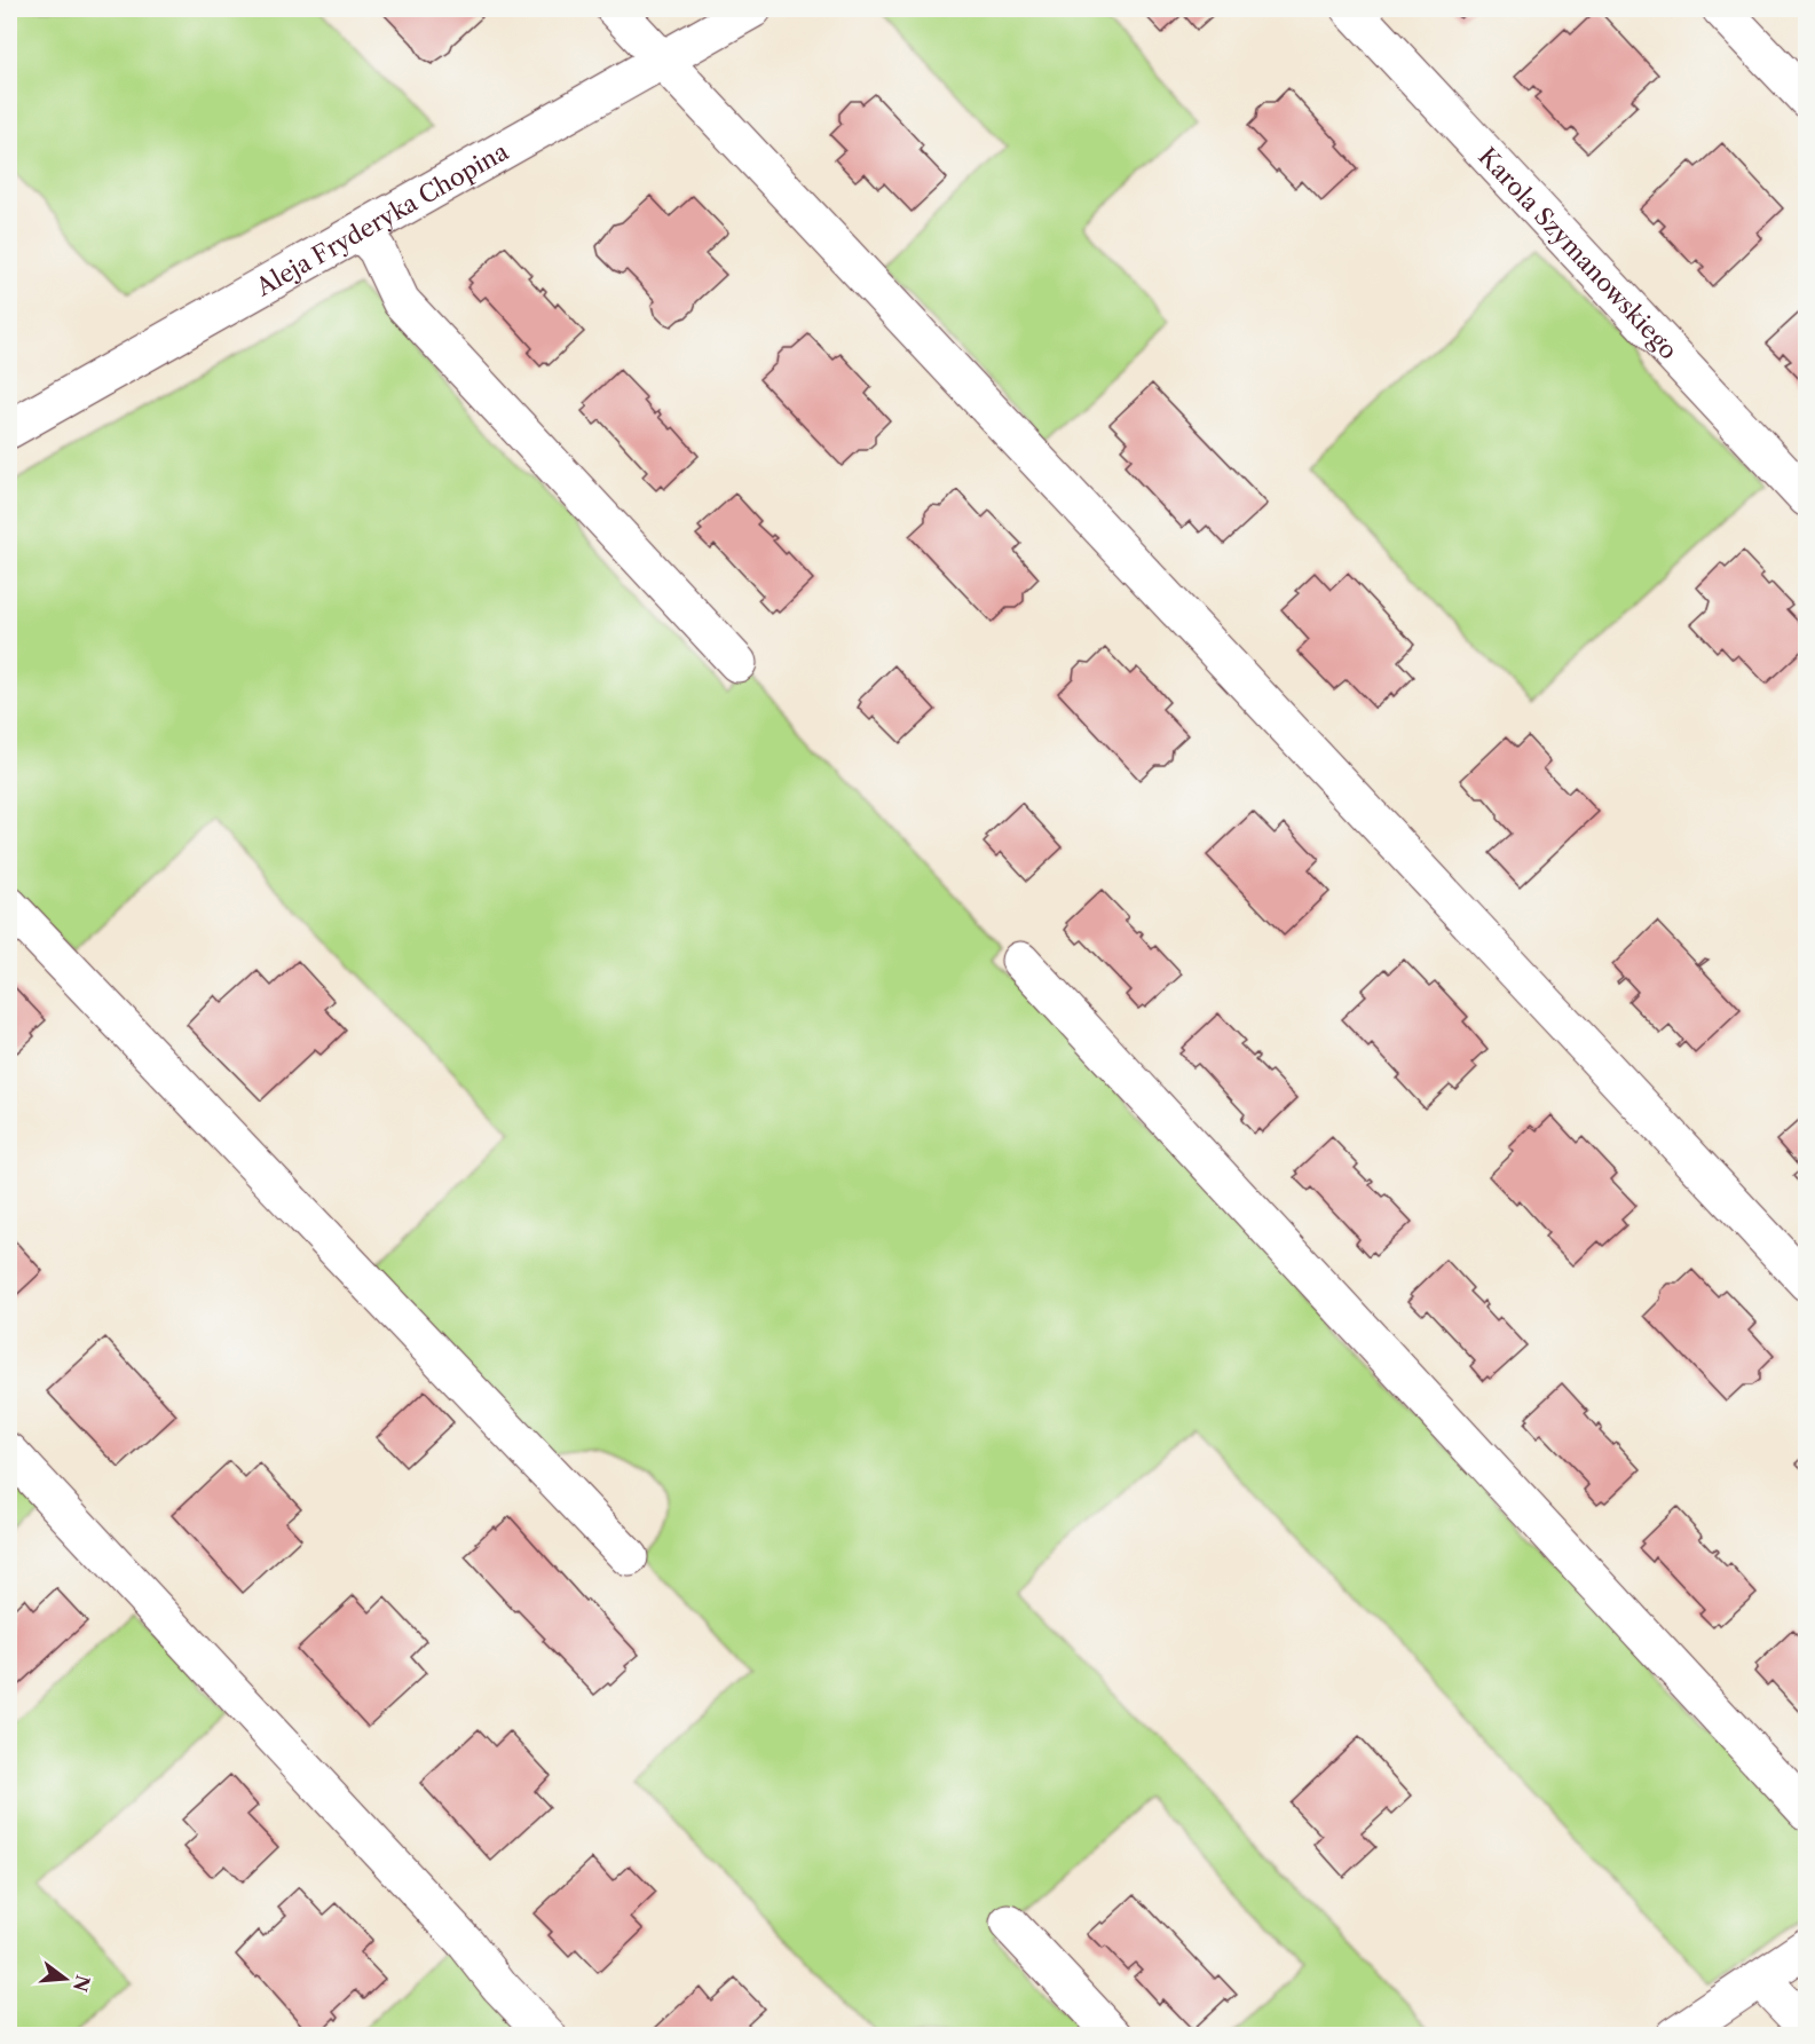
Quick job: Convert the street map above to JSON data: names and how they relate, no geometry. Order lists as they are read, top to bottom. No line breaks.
{"streets":{"street":["Aleja Fryderyka Chopina","Karola Szymanowskiego"]},"north":"right"}
